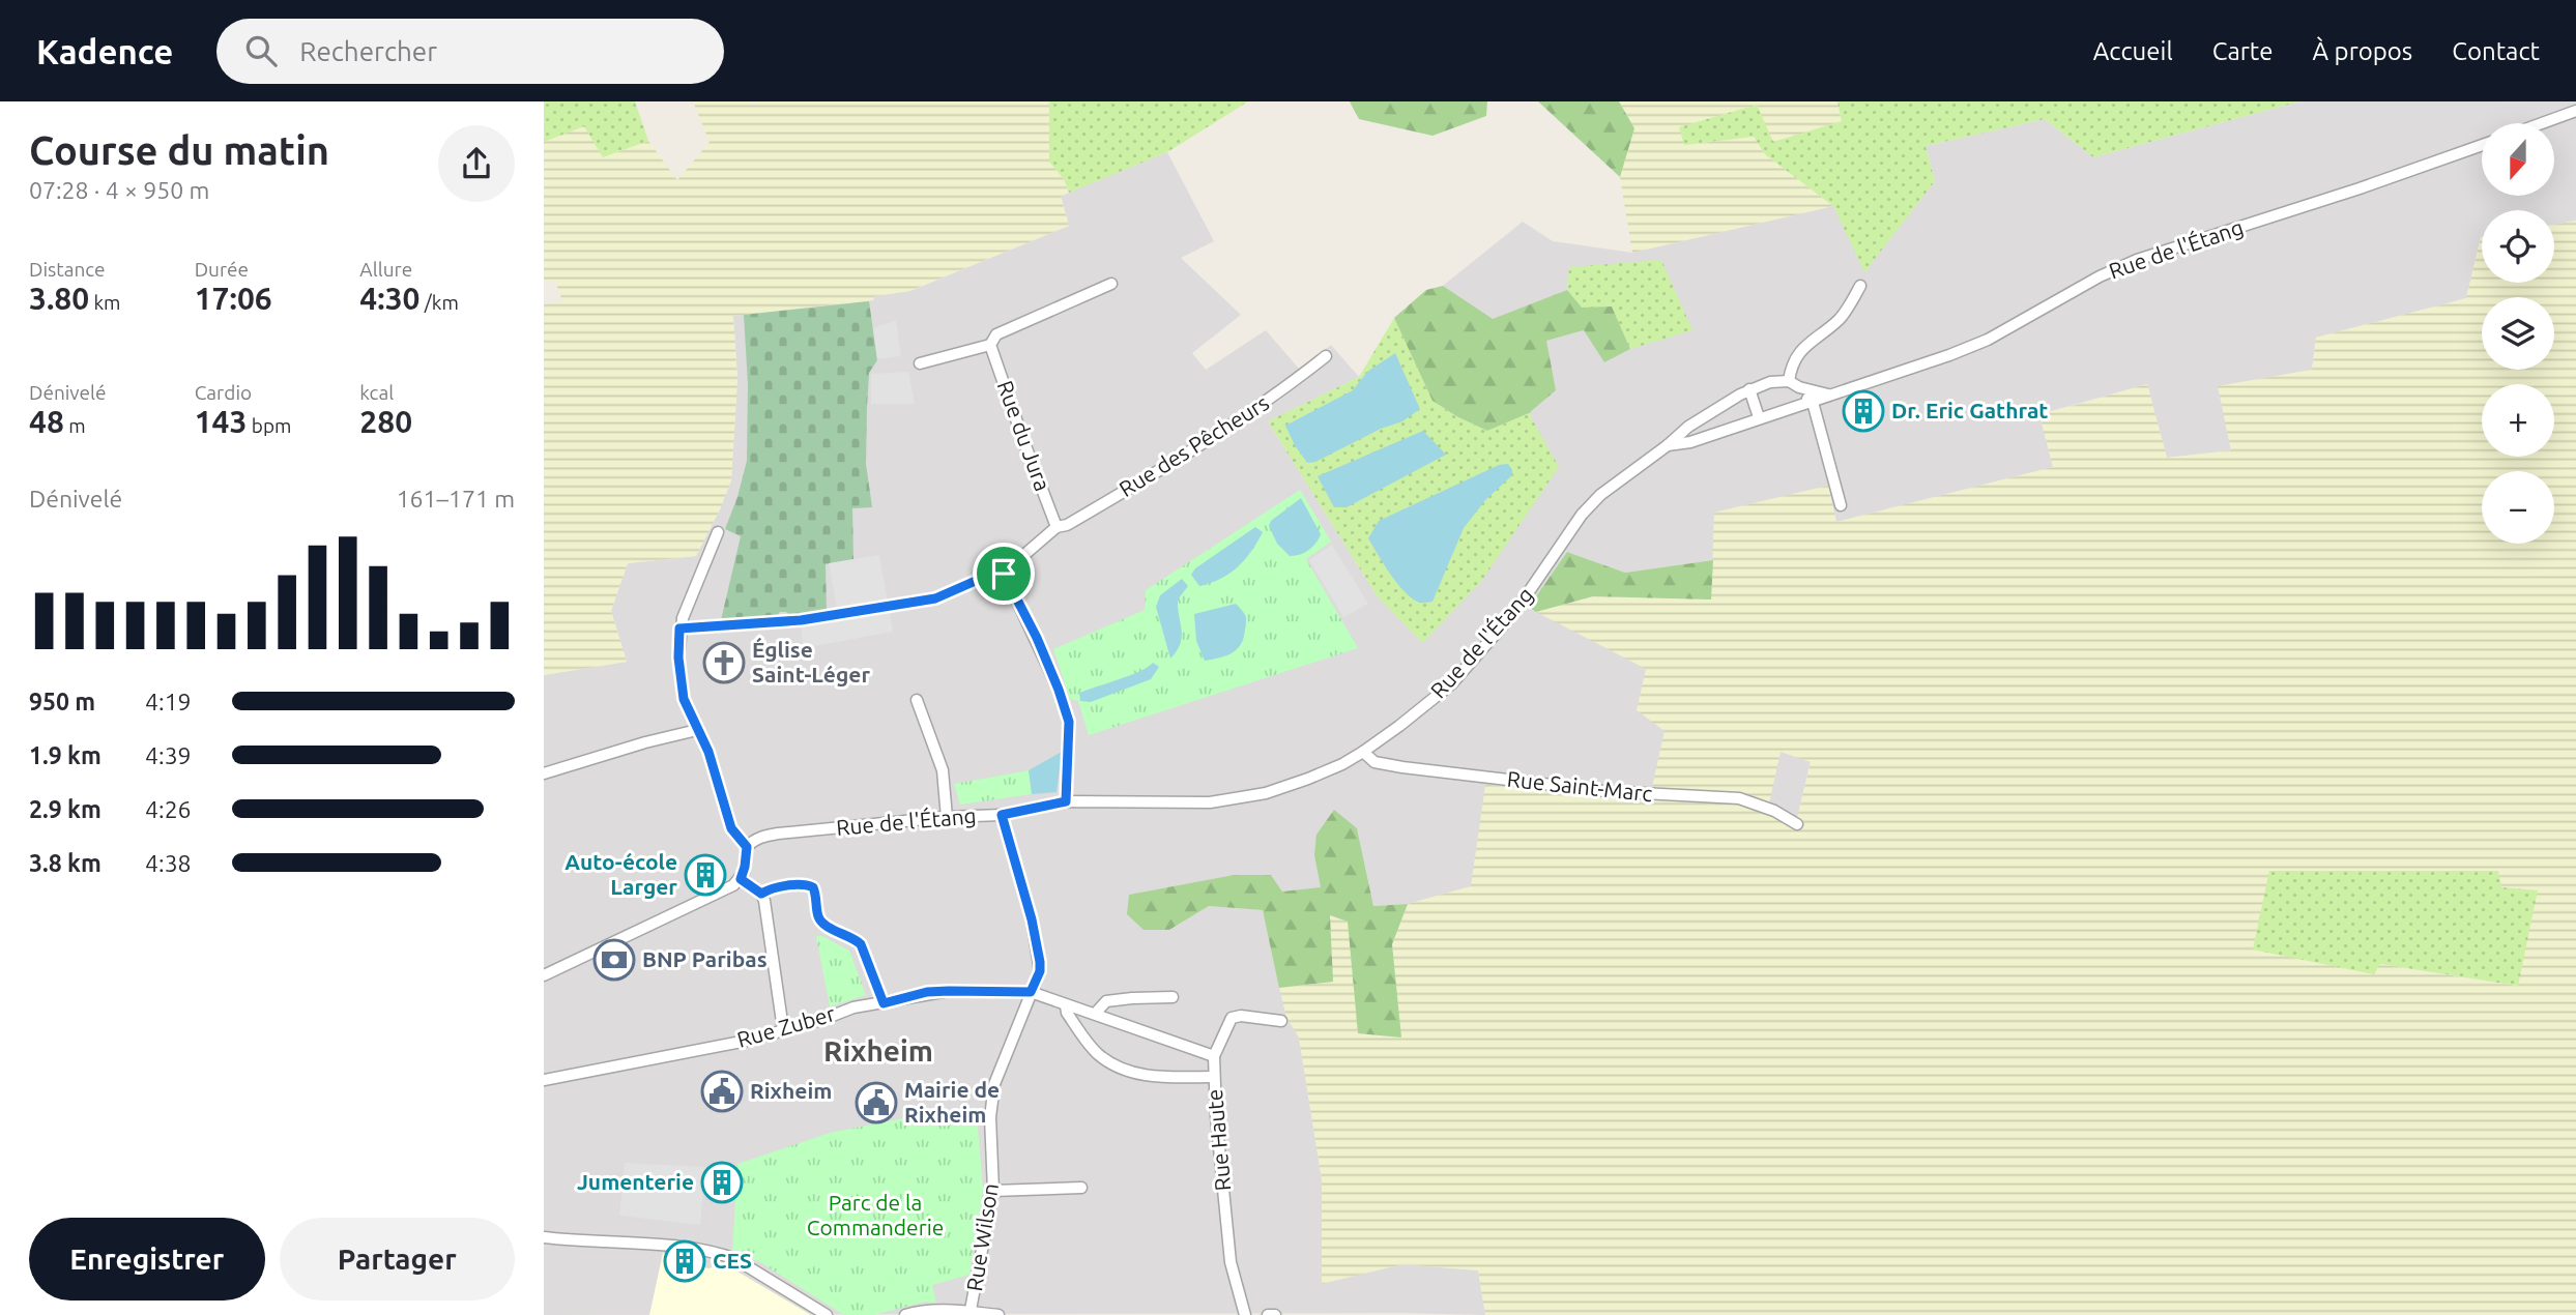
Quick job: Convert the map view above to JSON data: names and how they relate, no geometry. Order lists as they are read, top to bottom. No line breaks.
{"streets":{"street":["Rue de l'Étang","Rue du Jura","Rue des Pêcheurs","Rue Saint-Marc","Rue Zuber","Rue Haute","Rue Wilson"]},"crossings":[["Rue de l'Étang","Rue Saint-Marc"],["Rue de l'Étang","Rue Wilson"],["Rue du Jura","Rue des Pêcheurs"],["Rue Zuber","Rue Wilson"]],"districts":["Rixheim"],"parks":["Parc de la Commanderie"],"places":{"building":["Dr. Eric Gathrat","Auto-école Larger","Jumenterie","CES"],"church":["Église Saint-Léger"],"bank":["BNP Paribas"],"public building":["Rixheim","Mairie de Rixheim"]},"north":"bottom","page":{"header":"Kadence","search":"Rechercher","nav":["Accueil","Carte","À propos","Contact"],"heading":["Course du matin","07:28 · 4 × 950 m"],"map_buttons":["+","−"],"stats":[["Distance","3.80 km"],["Durée","17:06"],["Allure","4:30 /km"],["Dénivelé","48 m"],["Cardio","143 bpm"],["kcal","280"]],"chart":["Dénivelé","161–171 m"],"list":[{"name":"950 m","note":"4:19"},{"name":"1.9 km","note":"4:39"},{"name":"2.9 km","note":"4:26"},{"name":"3.8 km","note":"4:38"}],"buttons":["Enregistrer","Partager"]}}
